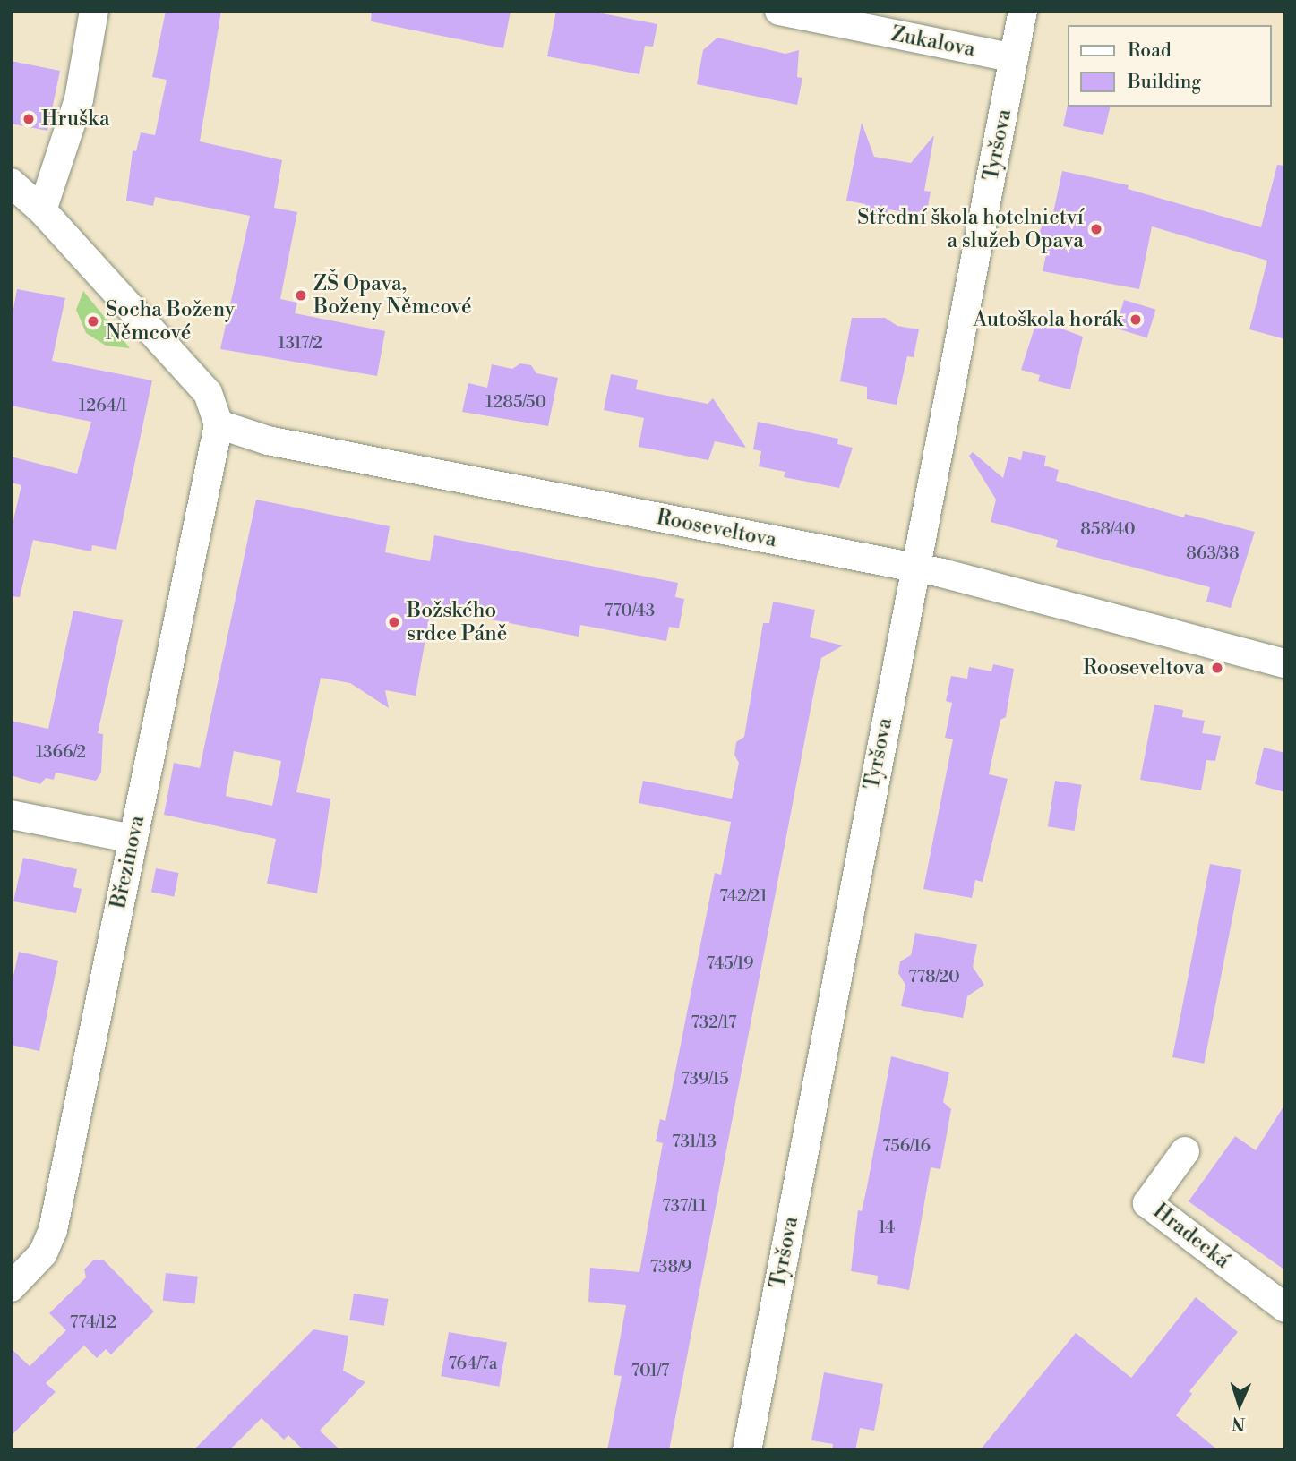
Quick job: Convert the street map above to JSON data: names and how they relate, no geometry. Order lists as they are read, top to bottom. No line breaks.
{"streets":{"street":["Zukalova","Tyršova","Rooseveltova","Březinova","Hradecká"]},"crossings":[["Zukalova","Tyršova"],["Tyršova","Rooseveltova"],["Rooseveltova","Březinova"]],"places":["Hruška","Střední škola hotelnictví a služeb Opava","ZŠ Opava, Boženy Němcové","Autoškola horák","Socha Boženy Němcové","Božského srdce Páně","Rooseveltova"],"house_numbers":["1317/2","1285/50","1264/1","858/40","863/38","770/43","1366/2","742/21","745/19","778/20","732/17","739/15","731/13","756/16","737/11","14","738/9","774/12","764/7a","701/7"],"legend":["Road","Building"],"north":"bottom"}
